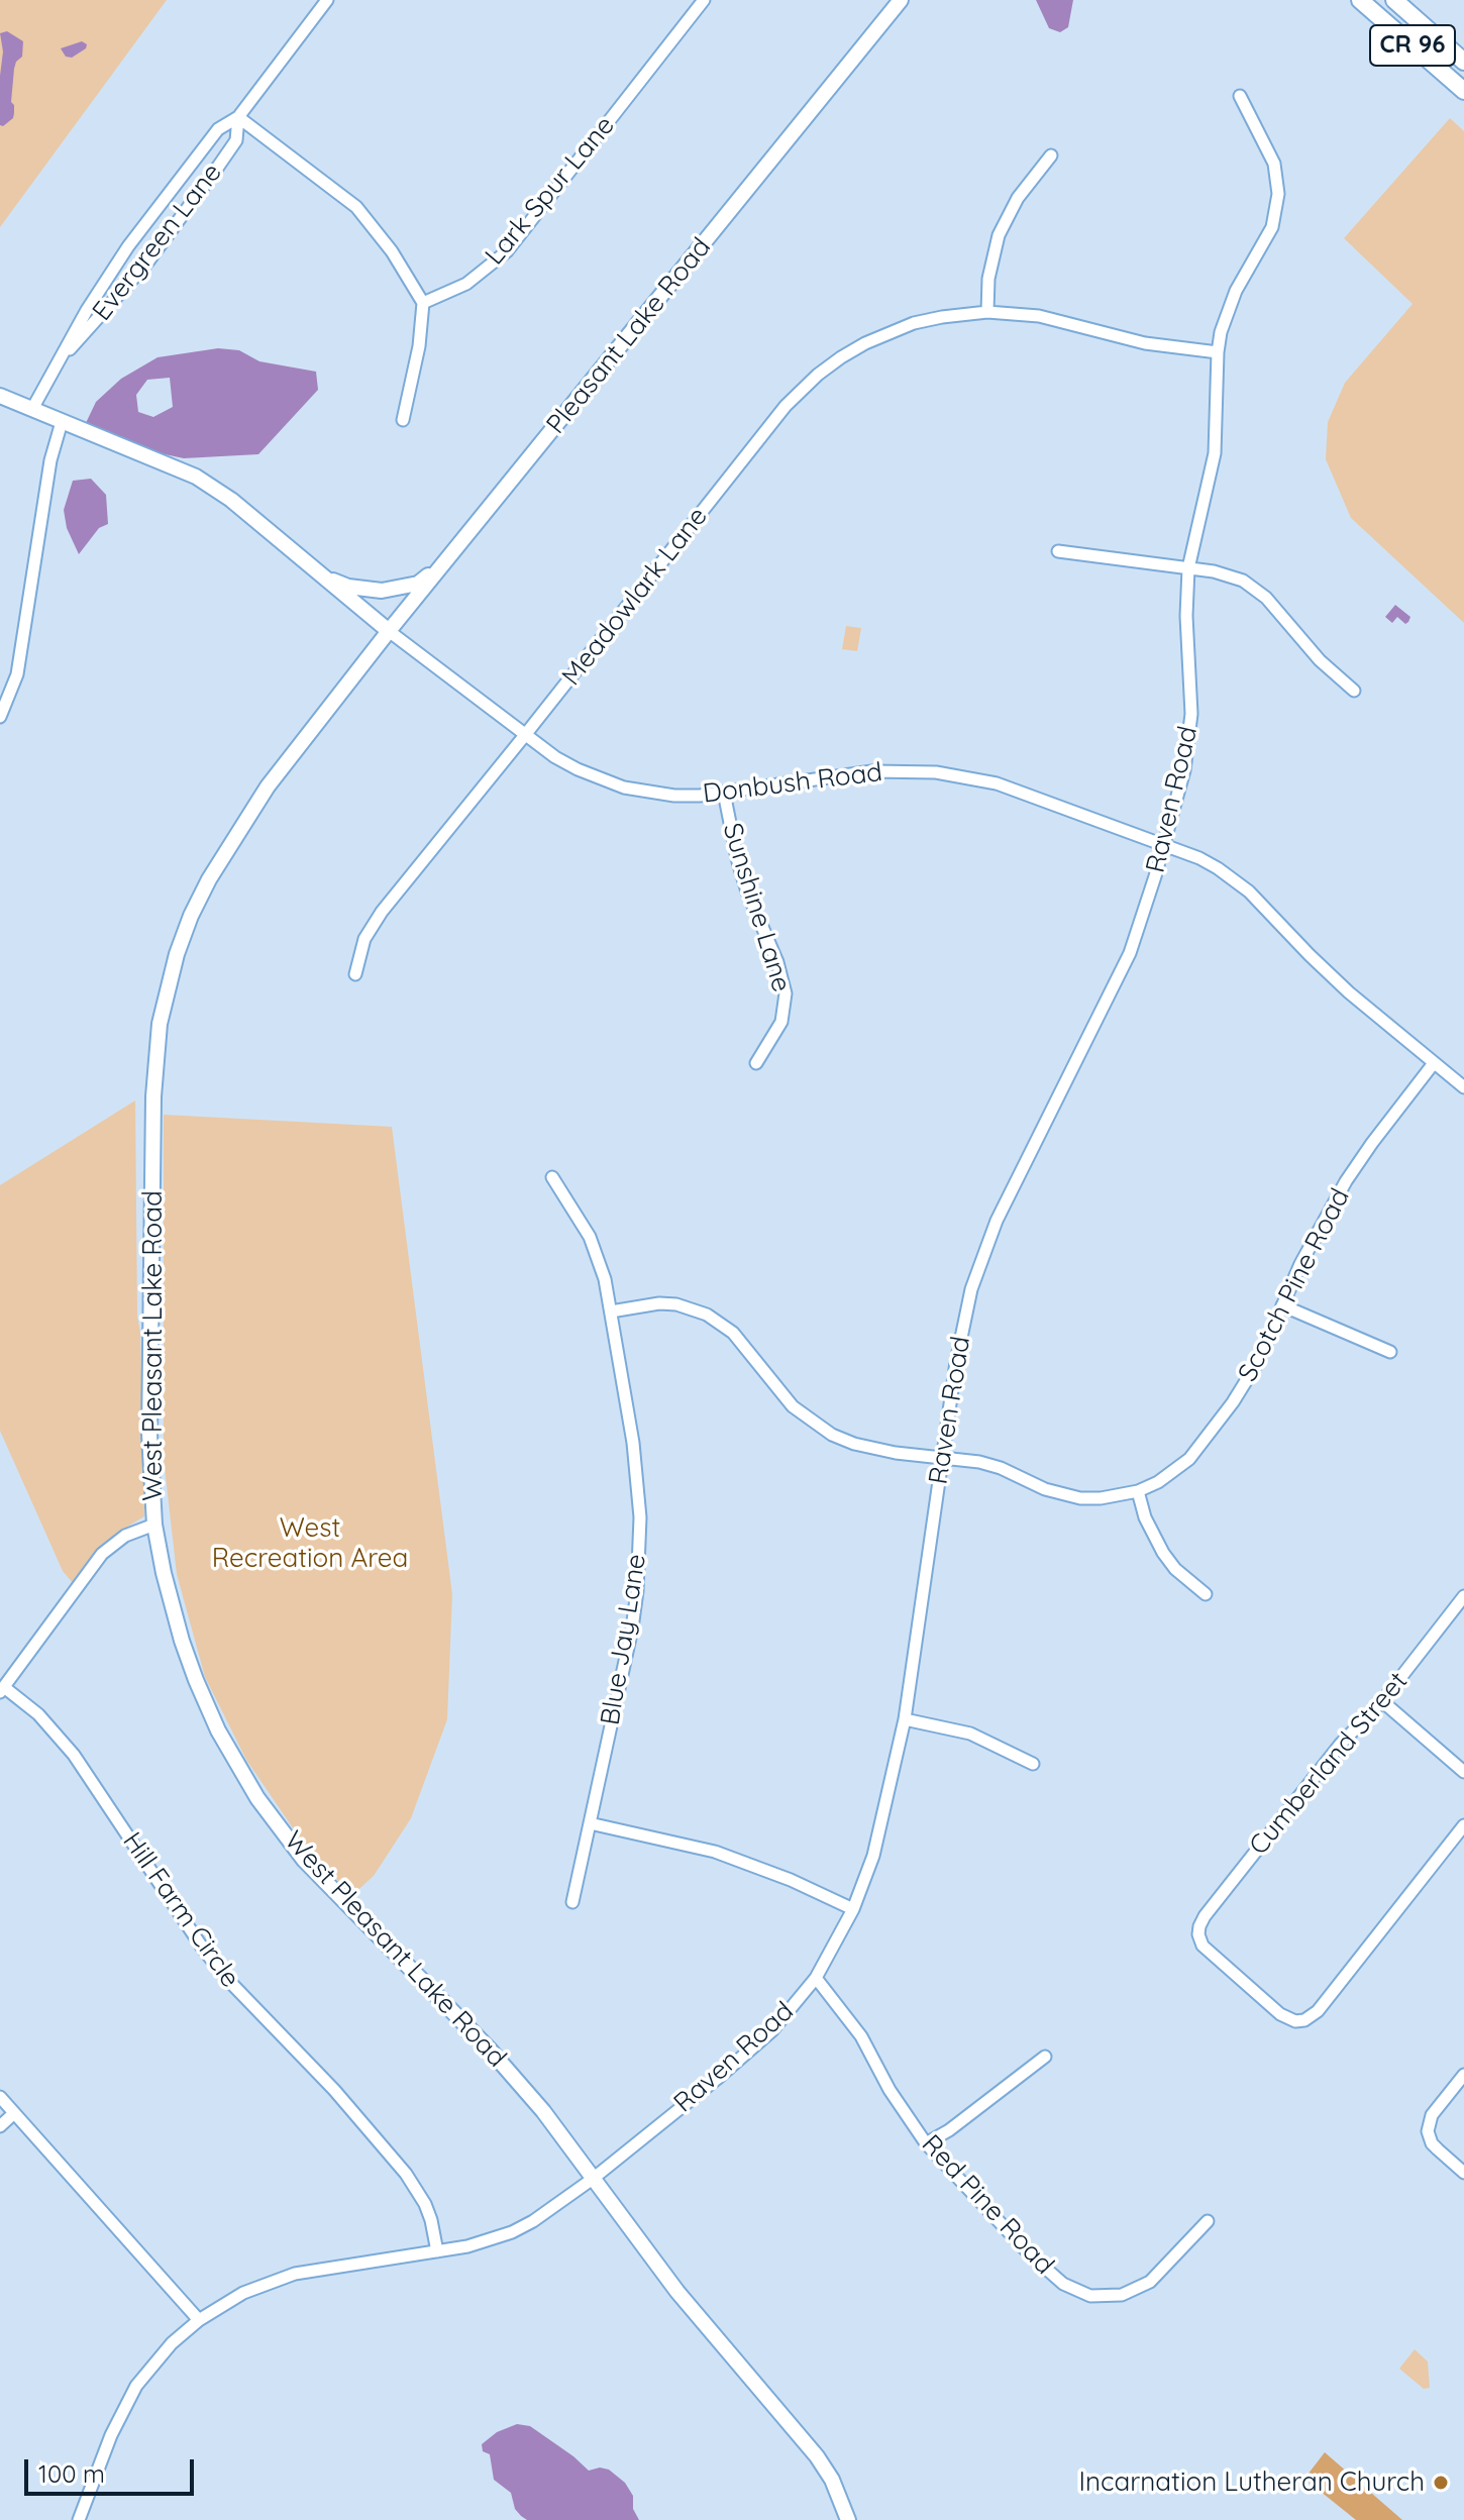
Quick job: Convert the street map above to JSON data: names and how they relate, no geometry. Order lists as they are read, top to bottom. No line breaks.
{"streets":{"main road":["CR 96"],"street":["Lark Spur Lane","Evergreen Lane","Pleasant Lake Road","Meadowlark Lane","Donbush Road","Raven Road","Sunshine Lane","Scotch Pine Road","West Pleasant Lake Road","Blue Jay Lane","Cumberland Street","Hill Farm Circle","Red Pine Road"]},"crossings":[["Pleasant Lake Road","Donbush Road"],["Pleasant Lake Road","West Pleasant Lake Road"],["Meadowlark Lane","Donbush Road"],["Meadowlark Lane","Raven Road"],["Donbush Road","Raven Road"],["Donbush Road","Sunshine Lane"],["Raven Road","Scotch Pine Road"],["Raven Road","West Pleasant Lake Road"],["Raven Road","Red Pine Road"]],"parks":["West Recreation Area"],"places":["Incarnation Lutheran Church"],"scale_bar":"100 m"}
